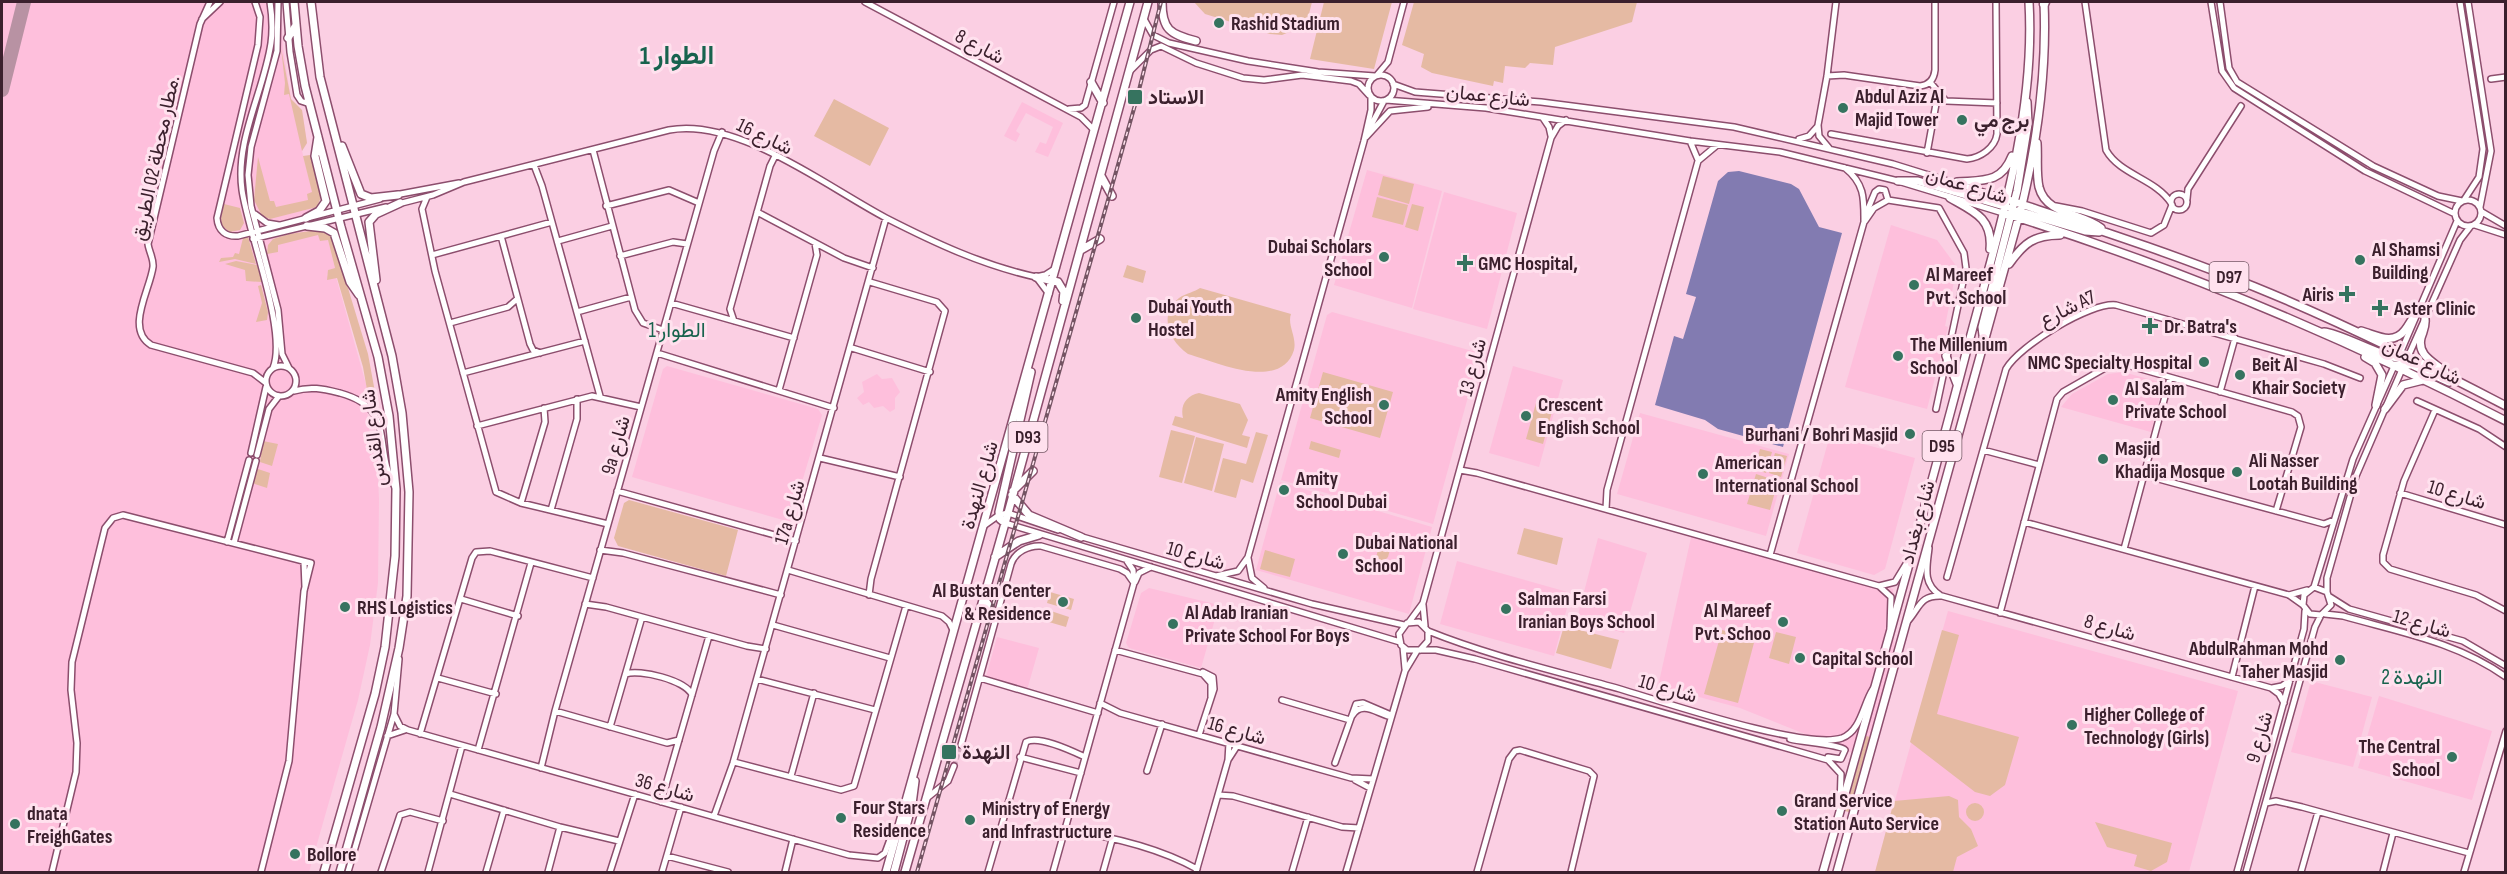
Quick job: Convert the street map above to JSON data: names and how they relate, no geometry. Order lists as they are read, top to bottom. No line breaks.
{"streets":{"main road":["شارع عمان","D97","D93","شارع القدس","D95","شارع النهدة","شارع بغداد"],"street":["شارع 8","شارع 16","مطار محطة 02 الطريق.","شارع A7","شارع 13","9a شارع","شارع 10","17a شارع","شارع 12","شارع 9","شارع 36"]},"crossings":[["شارع 8","شارع النهدة"],["شارع عمان","شارع 13"],["شارع عمان","شارع بغداد"],["شارع 16","شارع القدس"],["شارع 16","9a شارع"],["شارع 16","17a شارع"],["شارع 13","شارع 10"],["9a شارع","شارع 36"],["شارع النهدة","شارع 10"],["شارع النهدة","شارع 36"],["شارع 10","شارع بغداد"],["17a شارع","شارع 36"],["شارع 12","شارع 9"]],"districts":["الطوار 1","الطوار 1","النهدة 2"],"places":{"other":["Rashid Stadium","Abdul Aziz Al Majid Tower","برج مي","Dubai Scholars School","Al Shamsi Building","Al Mareef Pvt. School","Dubai Youth Hostel","The Millenium School","NMC Specialty Hospital","Beit Al Khair Society","Al Salam Private School","Amity English School","Crescent English School","Burhani / Bohri Masjid","Masjid Khadija Mosque","Ali Nasser Lootah Building","American International School","Amity School Dubai","Dubai National School","Al Bustan Center & Residence","RHS Logistics","Salman Farsi Iranian Boys School","Al Mareef Pvt. Schoo","Al Adab Iranian Private School For Boys","Capital School","AbdulRahman Mohd Taher Masjid","Higher College of Technology (Girls)","The Central School","Grand Service Station Auto Service","Four Stars Residence","Ministry of Energy and Infrastructure","dnata FreighGates","Bollore"],"transit":["الاستاد","النهدة"],"health":["GMC Hospital,","Airis","Aster Clinic","Dr. Batra's"]}}
